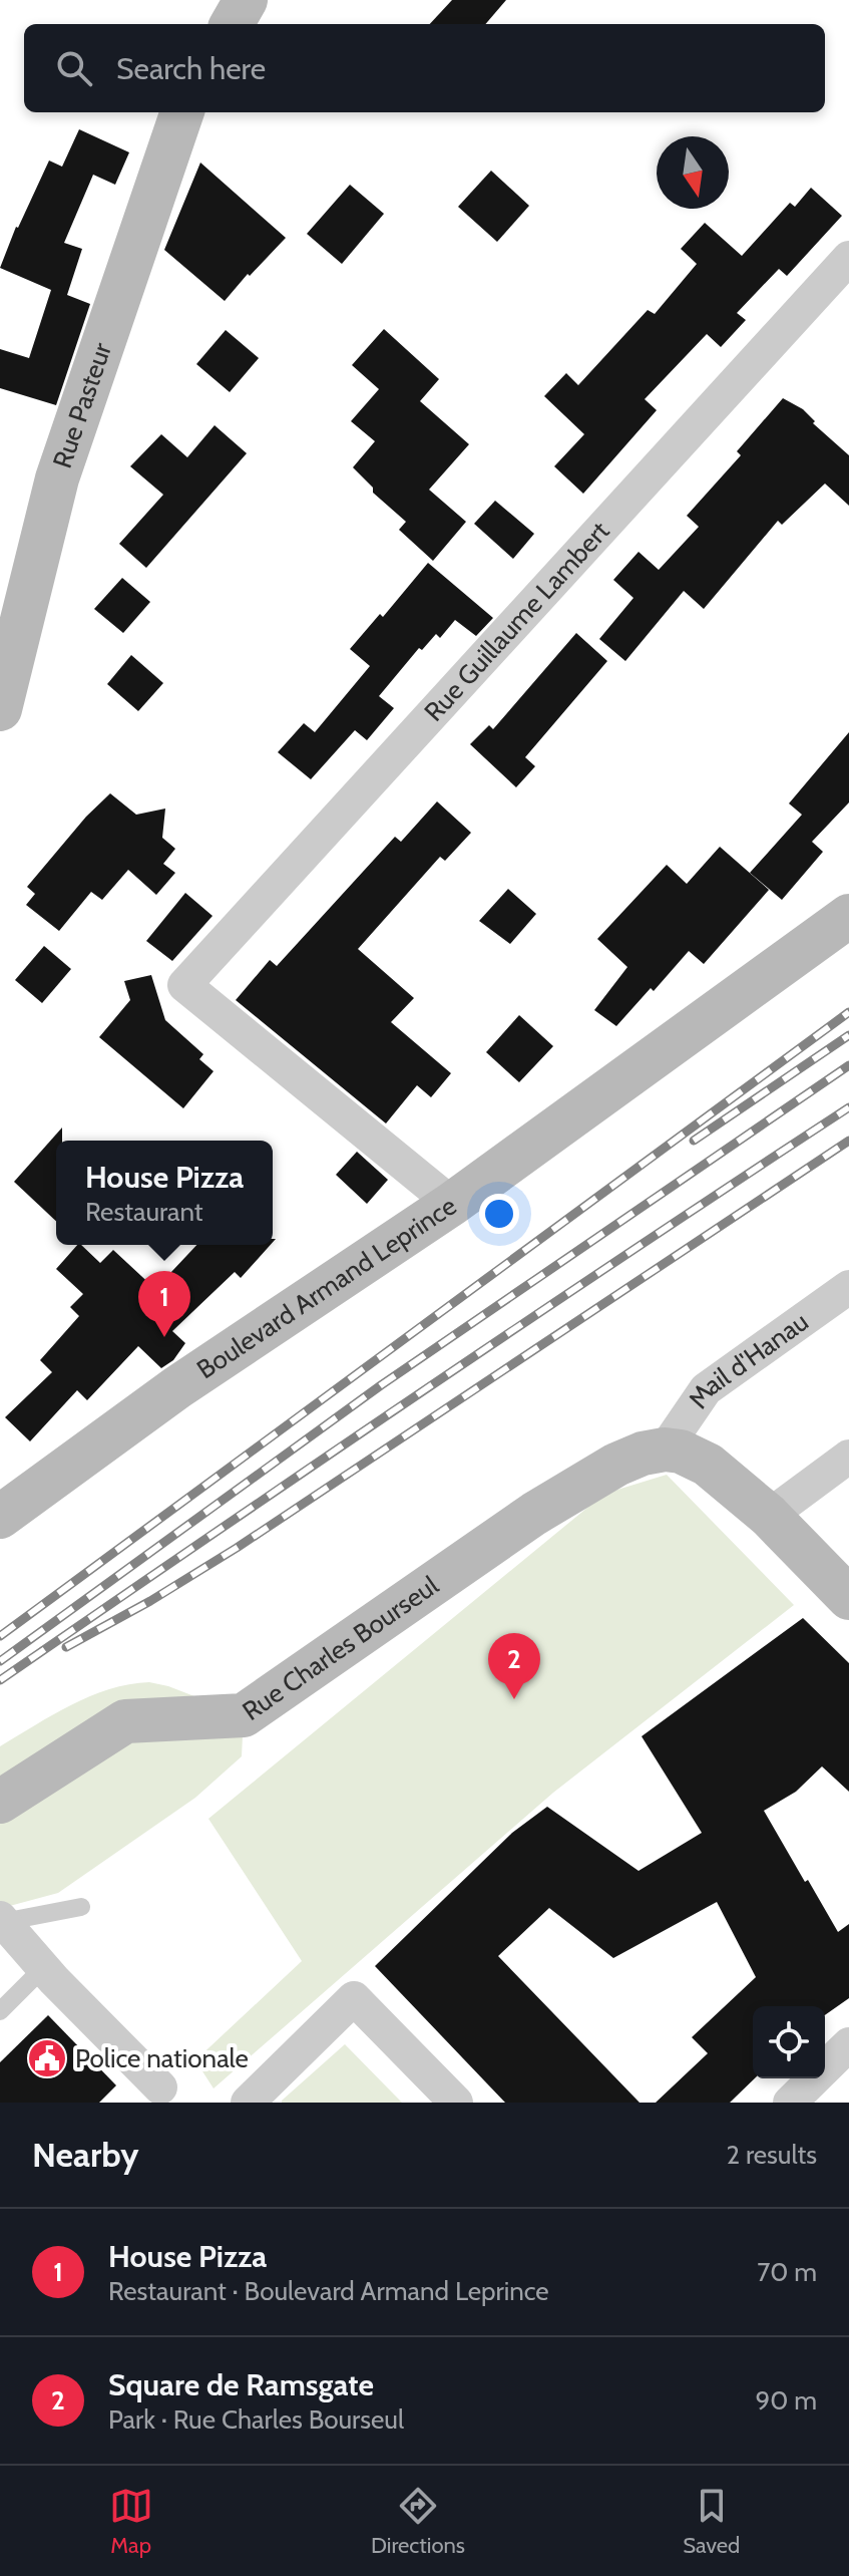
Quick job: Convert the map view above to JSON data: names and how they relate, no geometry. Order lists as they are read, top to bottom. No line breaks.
{"streets":{"street":["Rue Pasteur","Rue Guillaume Lambert","Boulevard Armand Leprince","Mail d'Hanau","Rue Charles Bourseul"]},"crossings":[["Rue Guillaume Lambert","Boulevard Armand Leprince"],["Mail d'Hanau","Rue Charles Bourseul"]],"places":{"public building":["Police nationale"]},"north":"bottom","page":{"search":"Search here","popup":["House Pizza","Restaurant"],"pins":["1","2"],"heading":["Nearby","2 results"],"list":[{"mark":"1","name":"House Pizza","note":"Restaurant · Boulevard Armand Leprince","value":"70 m"},{"mark":"2","name":"Square de Ramsgate","note":"Park · Rue Charles Bourseul","value":"90 m"}],"nav":["Map","Directions","Saved"]}}
